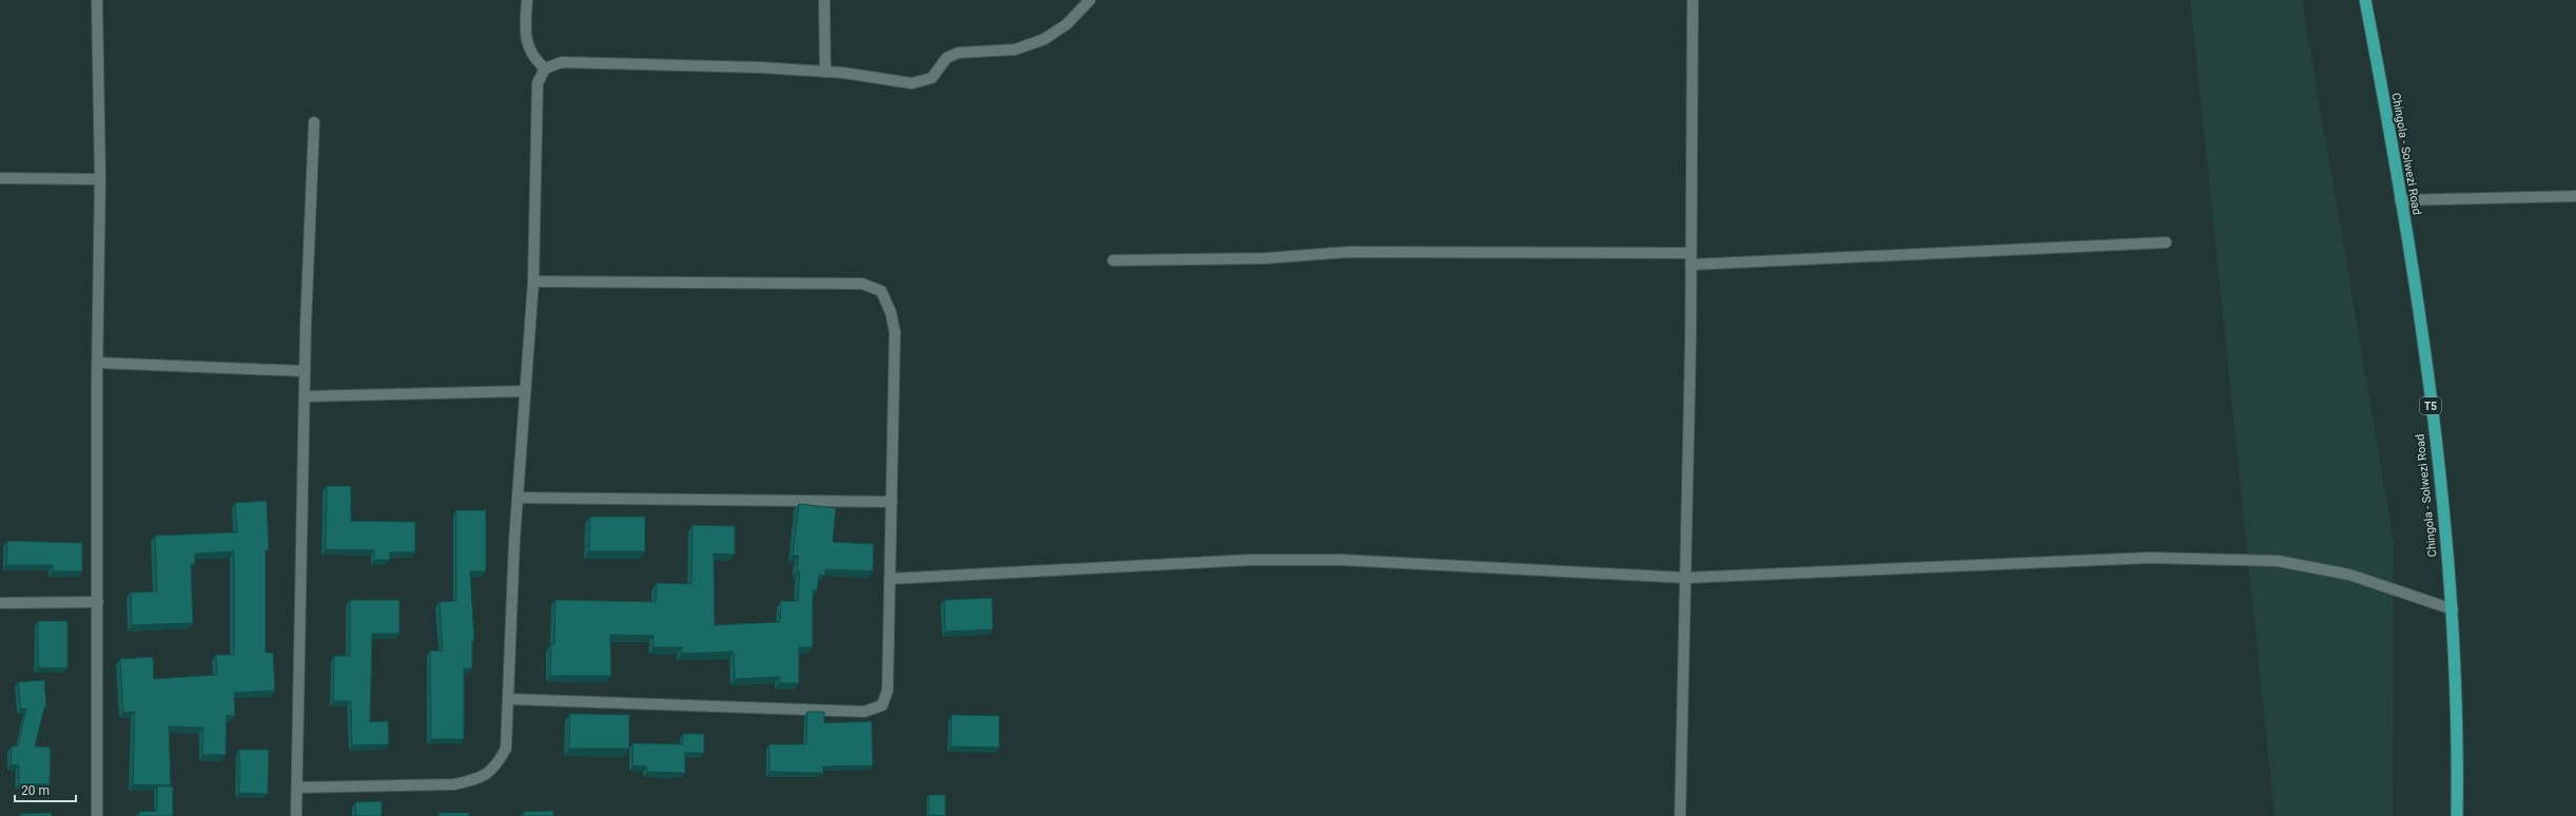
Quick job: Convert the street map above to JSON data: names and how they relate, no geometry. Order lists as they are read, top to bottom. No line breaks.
{"streets":{"highway":["Chingola - Solwezi Road","T5"]},"scale_bar":"20 m"}
